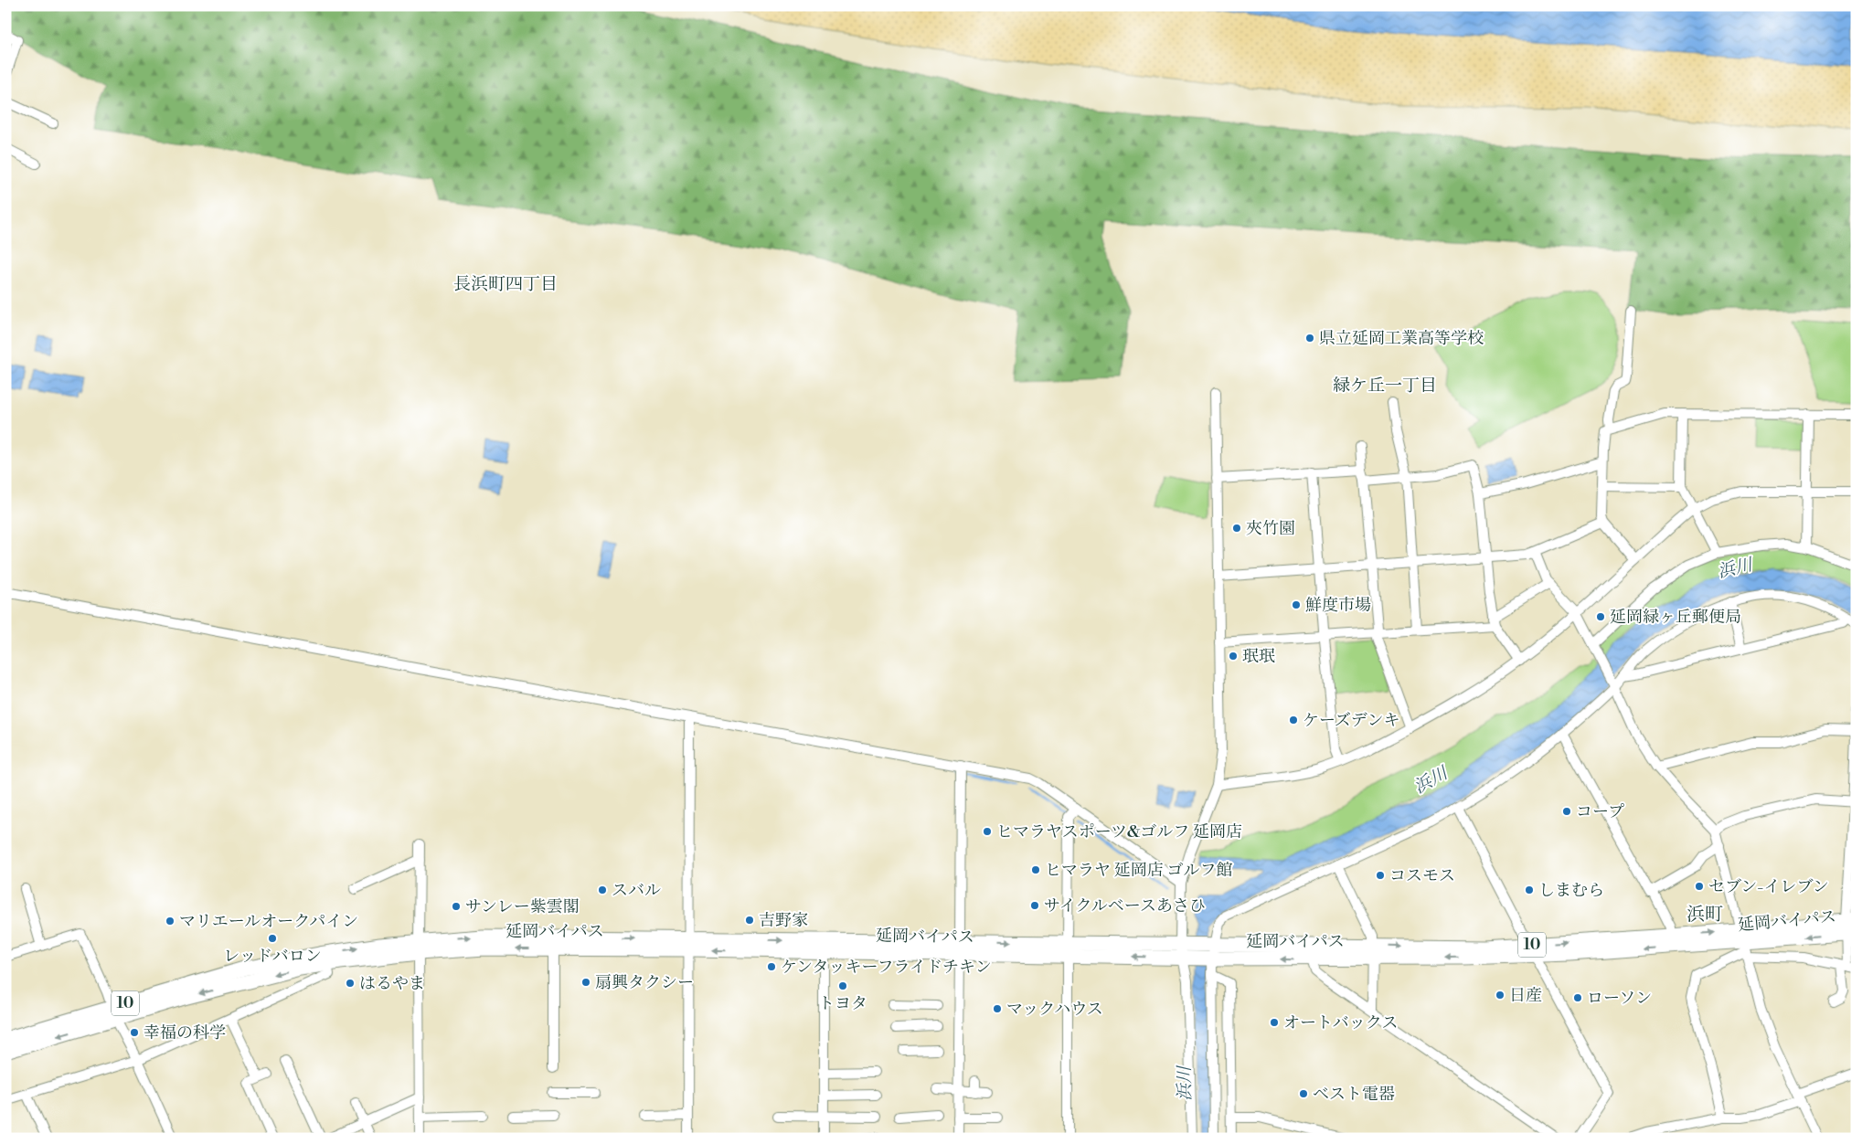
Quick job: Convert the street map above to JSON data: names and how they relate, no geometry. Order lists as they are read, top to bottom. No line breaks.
{"streets":{"highway":["延岡バイパス","10"]},"districts":["長浜町四丁目","緑ケ丘一丁目","浜町"],"water":["浜川"],"places":["県立延岡工業高等学校","夾竹園","鮮度市場","延岡緑ヶ丘郵便局","珉珉","ケーズデンキ","コープ","ヒマラヤスポーツ&ゴルフ 延岡店","ヒマラヤ 延岡店 ゴルフ館","コスモス","セブン-イレブン","スバル","しまむら","サイクルベースあさひ","サンレー紫雲閣","吉野家","マリエールオークパイン","レッドバロン","ケンタッキーフライドチキン","扇興タクシー","はるやま","トヨタ","日産","ローソン","マックハウス","オートバックス","幸福の科学","ベスト電器"]}
